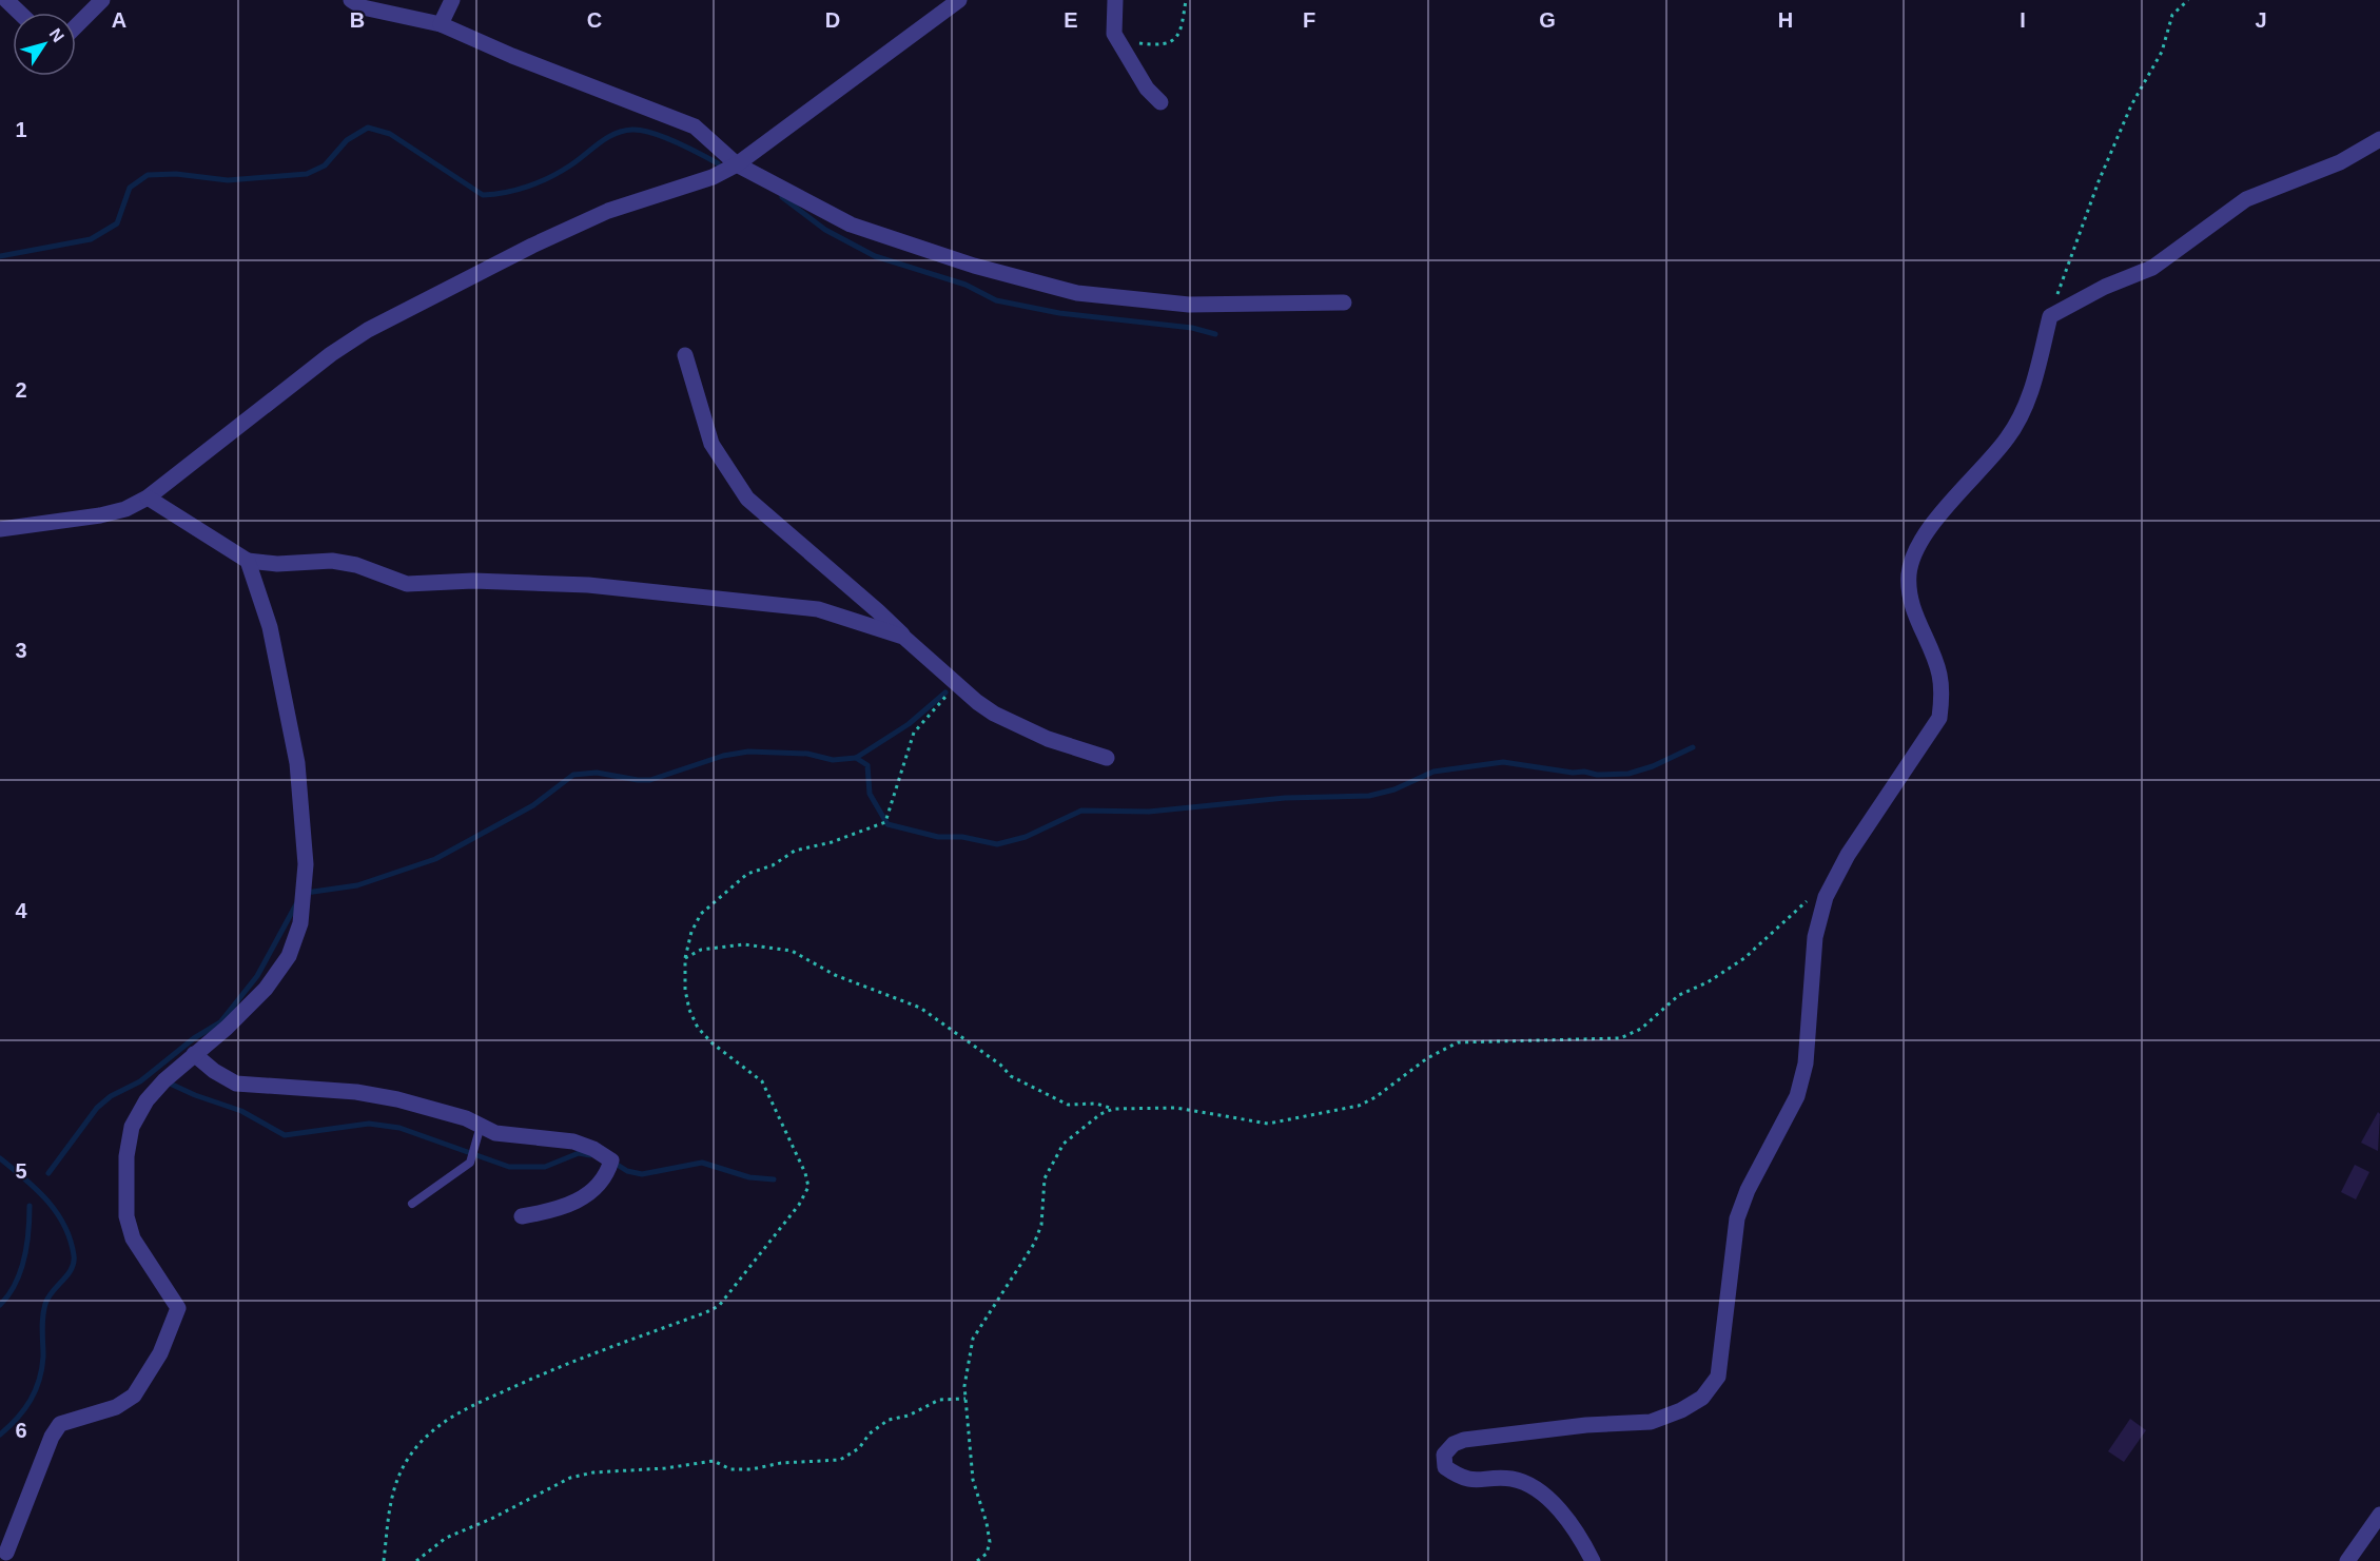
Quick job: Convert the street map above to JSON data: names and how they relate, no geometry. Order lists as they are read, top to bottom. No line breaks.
{"north":"top right","grid":{"columns":["A","B","C","D","E","F","G","H","I","J"],"rows":["1","2","3","4","5","6"]}}
